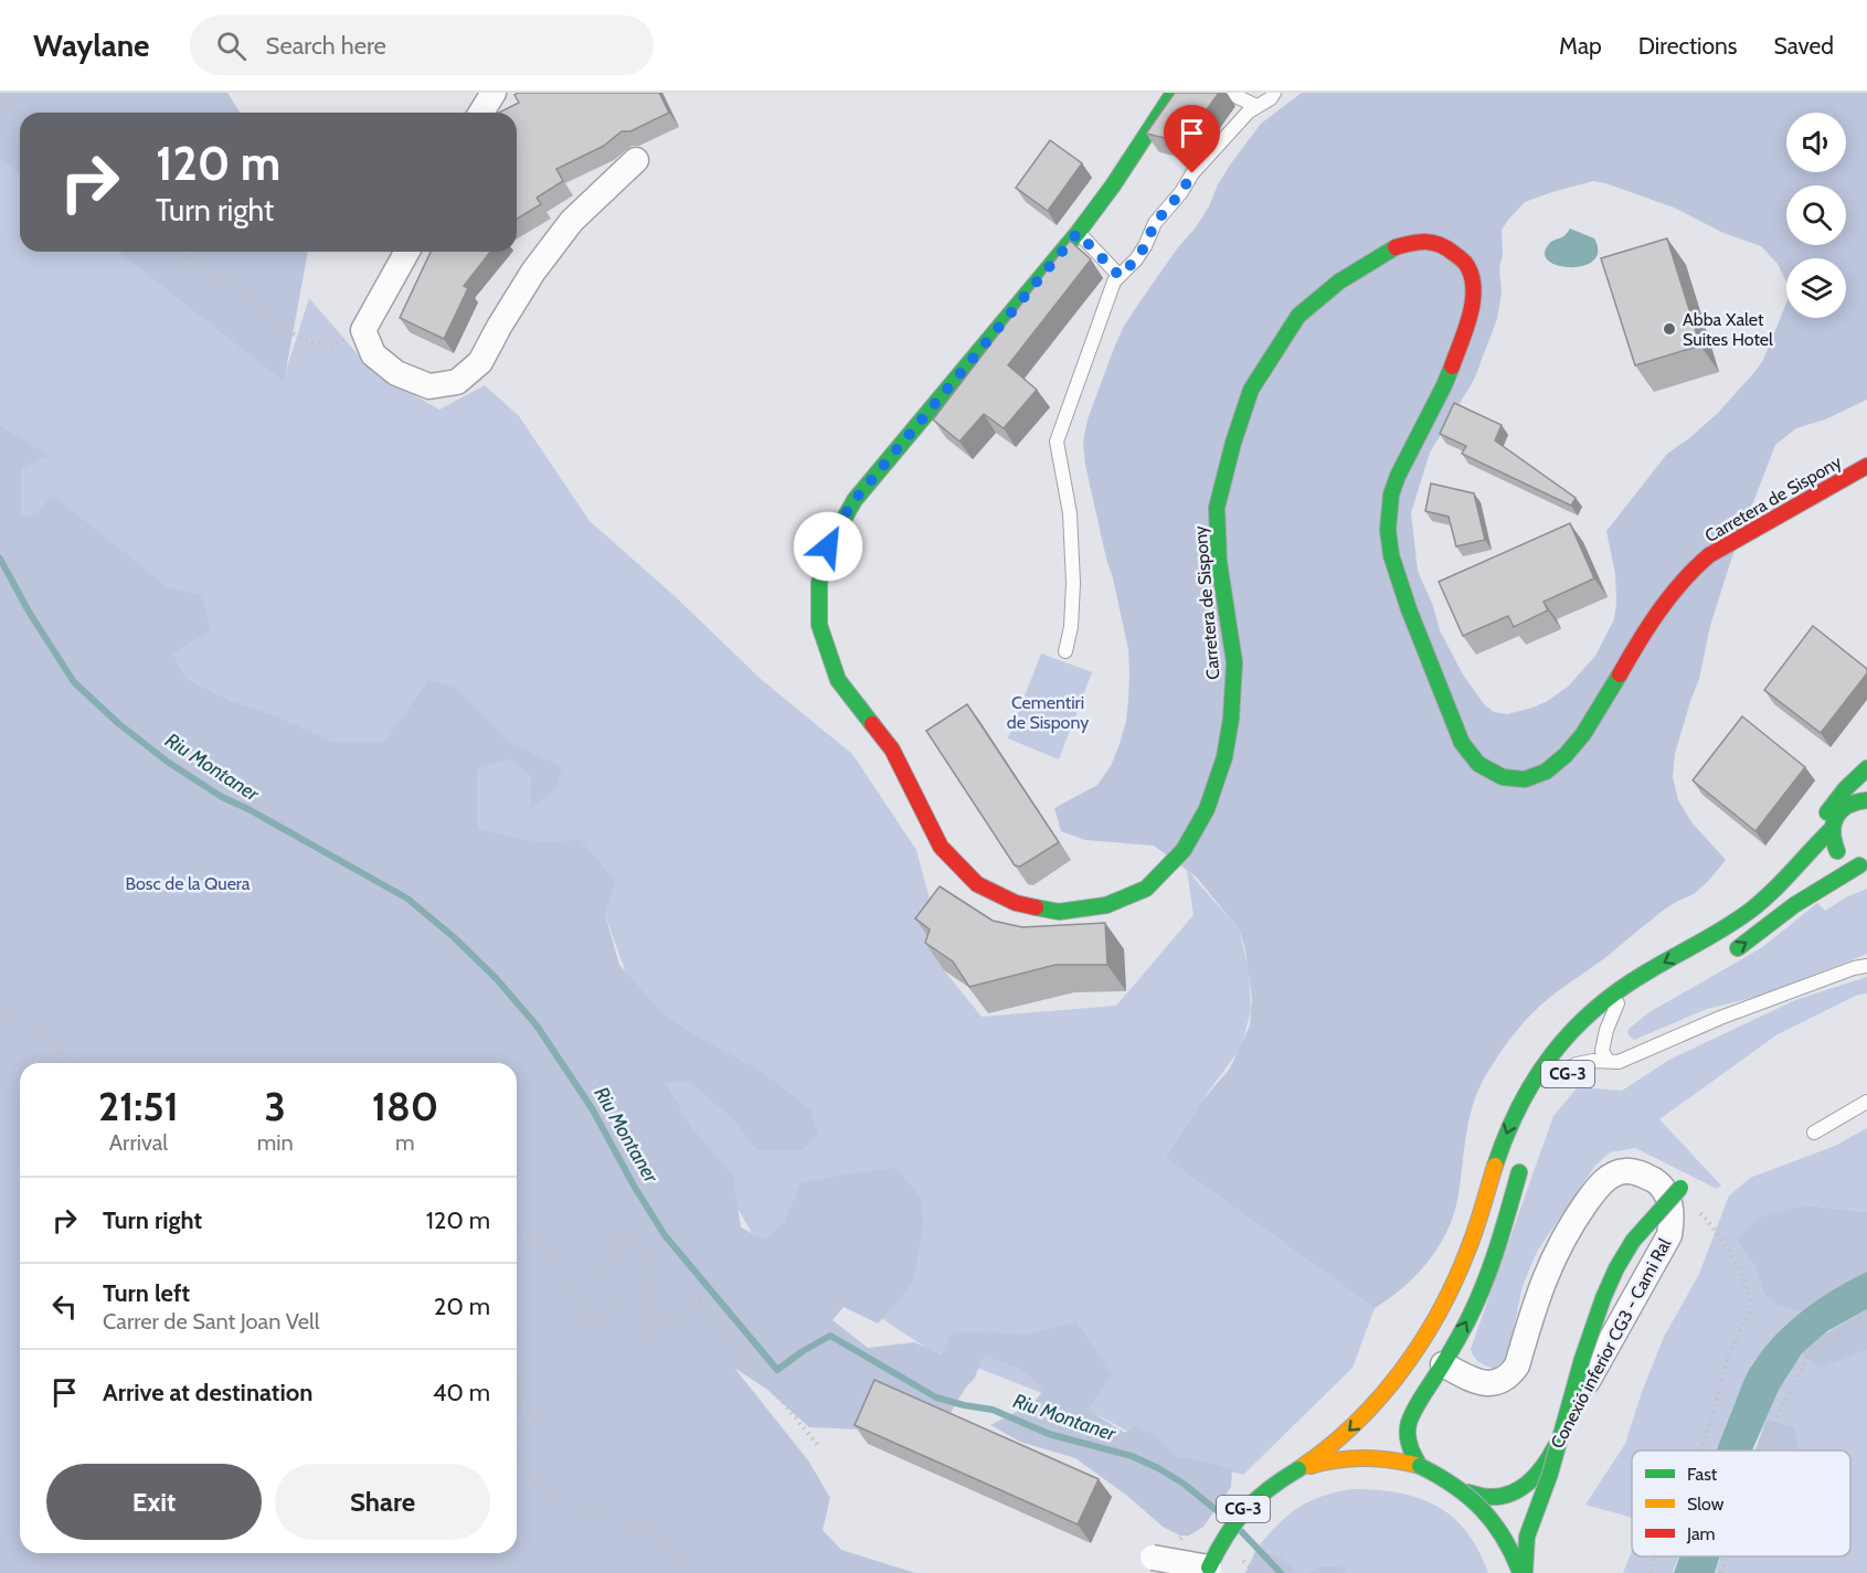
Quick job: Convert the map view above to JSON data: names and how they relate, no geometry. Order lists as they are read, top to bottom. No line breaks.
{"streets":{"main road":["Carretera de Sispony","CG-3"],"street":["Conexió inferior CG3 - Cami Ral"]},"water":["Riu Montaner"],"parks":["Cementiri de Sispony","Bosc de la Quera"],"places":["Abba Xalet Suites Hotel"],"legend":["Fast","Slow","Jam"],"page":{"header":"Waylane","search":"Search here","nav":["Map","Directions","Saved"],"turn":["120 m","Turn right"],"eta":["21:51","Arrival","3","min","180","m"],"list":[{"name":"Turn right","value":"120 m"},{"name":"Turn left","note":"Carrer de Sant Joan Vell","value":"20 m"},{"name":"Arrive at destination","value":"40 m"}],"buttons":["Exit","Share"]}}
